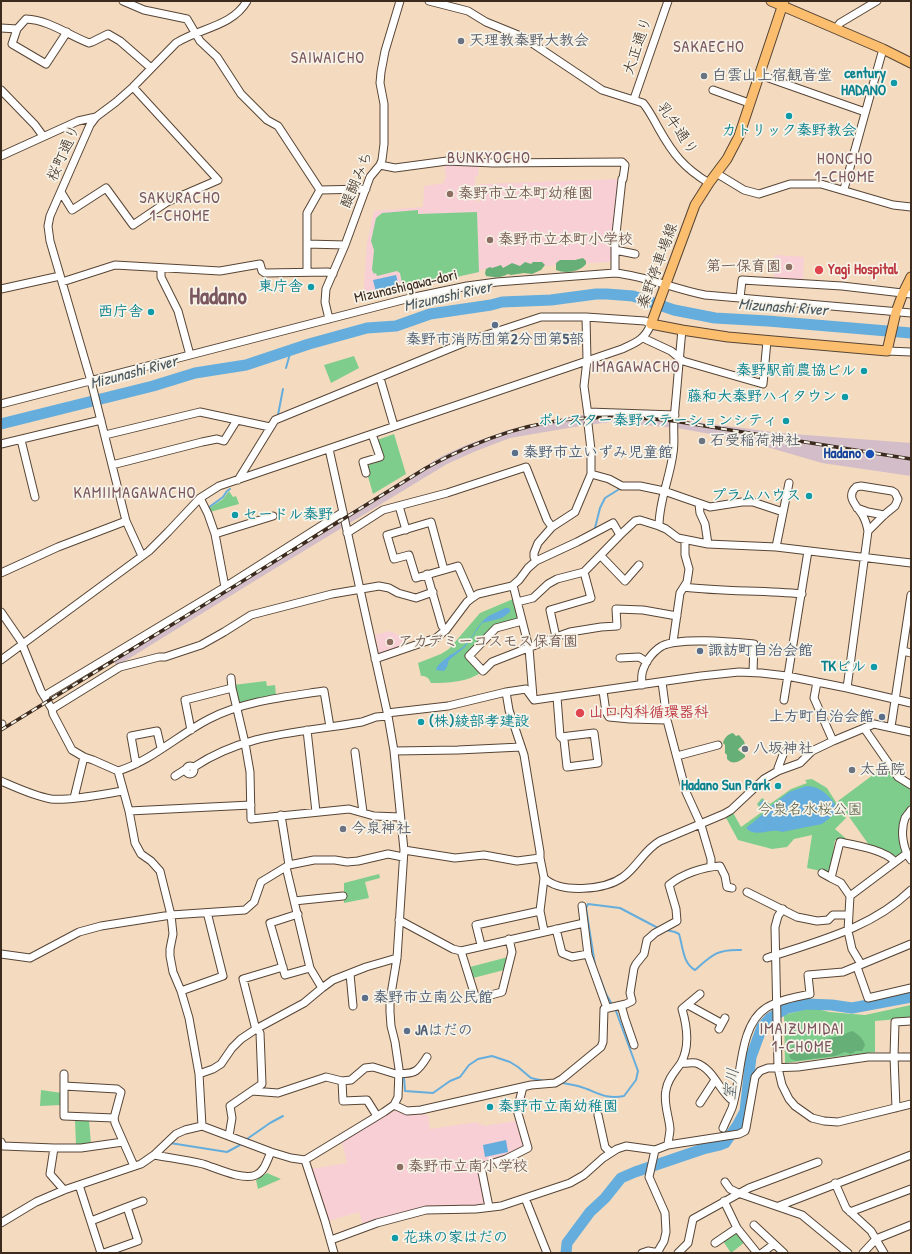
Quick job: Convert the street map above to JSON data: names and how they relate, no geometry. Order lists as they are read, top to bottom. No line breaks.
{"streets":{"main road":["秦野停車場線"],"street":["大正通り","乳牛通り","桜町通り","醍醐みち","Mizunashigawa-dori"]},"crossings":[["大正通り","乳牛通り"],["乳牛通り","秦野停車場線"],["桜町通り","Mizunashigawa-dori"],["醍醐みち","Mizunashigawa-dori"],["秦野停車場線","Mizunashigawa-dori"]],"districts":["SAKAECHO","SAIWAICHO","BUNKYOCHO","HONCHO 1-CHOME","SAKURACHO 1-CHOME","Hadano","IMAGAWACHO","KAMIIMAGAWACHO","IMAIZUMIDAI 1-CHOME"],"water":["Mizunashi River","室川"],"parks":["今泉名水桜公園"],"places":["天理教秦野大教会","白雲山上宿観音堂","century HADANO","カトリック秦野教会","秦野市立本町幼稚園","秦野市立本町小学校","第一保育園","Yagi Hospital","東庁舎","西庁舎","秦野市消防団第2分団第5部","秦野駅前農協ビル","藤和大秦野ハイタウン","ポレスター秦野ステーションシティ","石受稲荷神社","秦野市立いずみ児童館","Hadano","プラムハウス","セードル秦野","アカデミーコスモス保育園","諏訪町自治会館","TKビル","山口内科循環器科","上方町自治会館","(株)綾部孝建設","八坂神社","太岳院","Hadano Sun Park","今泉神社","秦野市立南公民館","JAはだの","秦野市立南幼稚園","秦野市立南小学校","花珠の家はだの"]}
